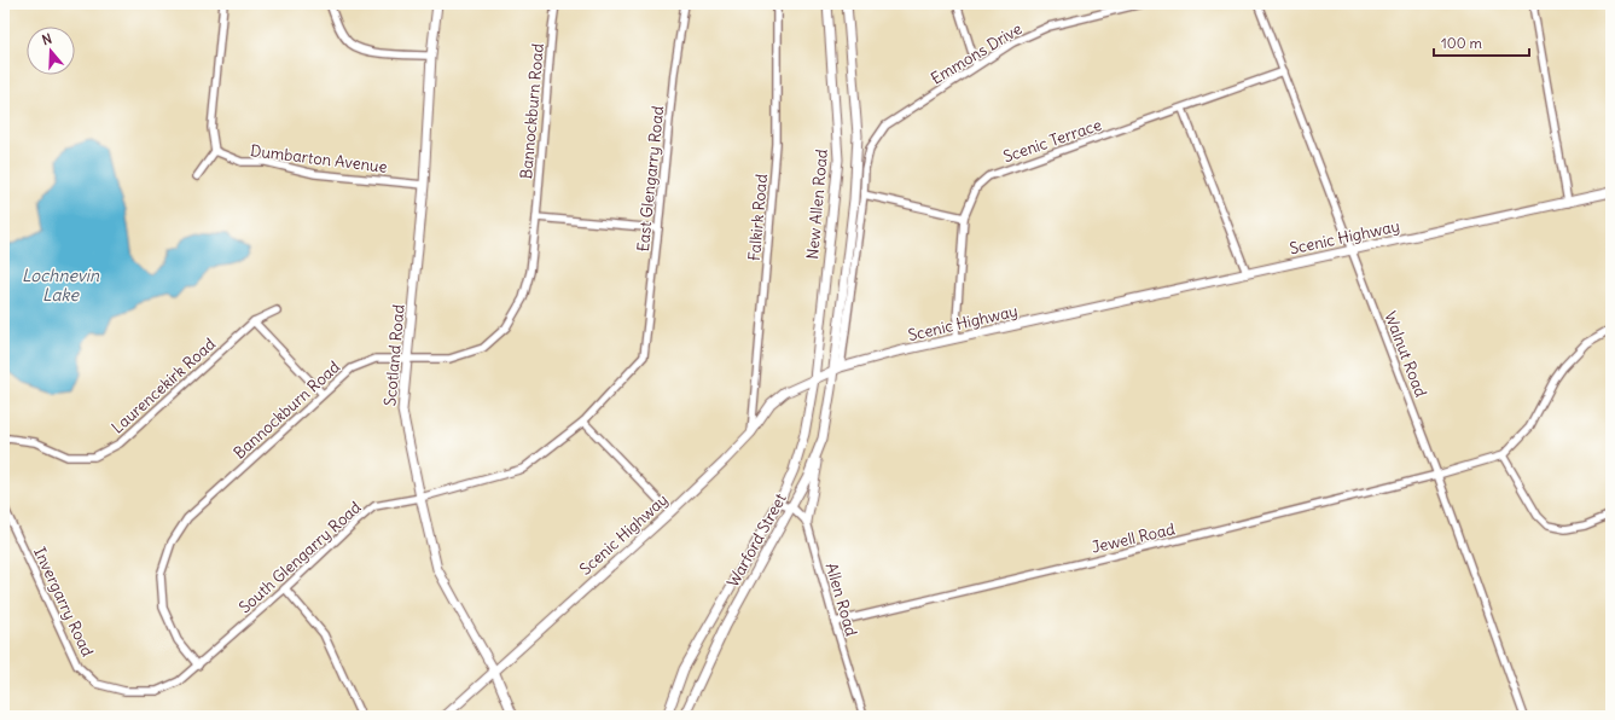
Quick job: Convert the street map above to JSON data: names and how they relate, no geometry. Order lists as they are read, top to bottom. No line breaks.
{"streets":{"street":["Emmons Drive","Bannockburn Road","Scenic Terrace","Dumbarton Avenue","East Glengarry Road","New Allen Road","Falkirk Road","Scenic Highway","Walnut Road","Scotland Road","Laurencekirk Road","Jewell Road","Warford Street","South Glengarry Road","Allen Road","Invergarry Road"]},"crossings":[["Bannockburn Road","Scotland Road"],["Bannockburn Road","South Glengarry Road"],["Bannockburn Road","Invergarry Road"],["Scenic Terrace","Scenic Highway"],["Scenic Terrace","Walnut Road"],["Dumbarton Avenue","Scotland Road"],["East Glengarry Road","South Glengarry Road"],["New Allen Road","Scenic Highway"],["New Allen Road","Warford Street"],["Falkirk Road","Scenic Highway"],["Scenic Highway","Walnut Road"],["Scenic Highway","Scotland Road"],["Scenic Highway","Warford Street"],["Walnut Road","Jewell Road"],["Scotland Road","South Glengarry Road"],["Jewell Road","Allen Road"],["South Glengarry Road","Invergarry Road"]],"water":["Lochnevin Lake"],"scale_bar":"100 m","north":"top"}
